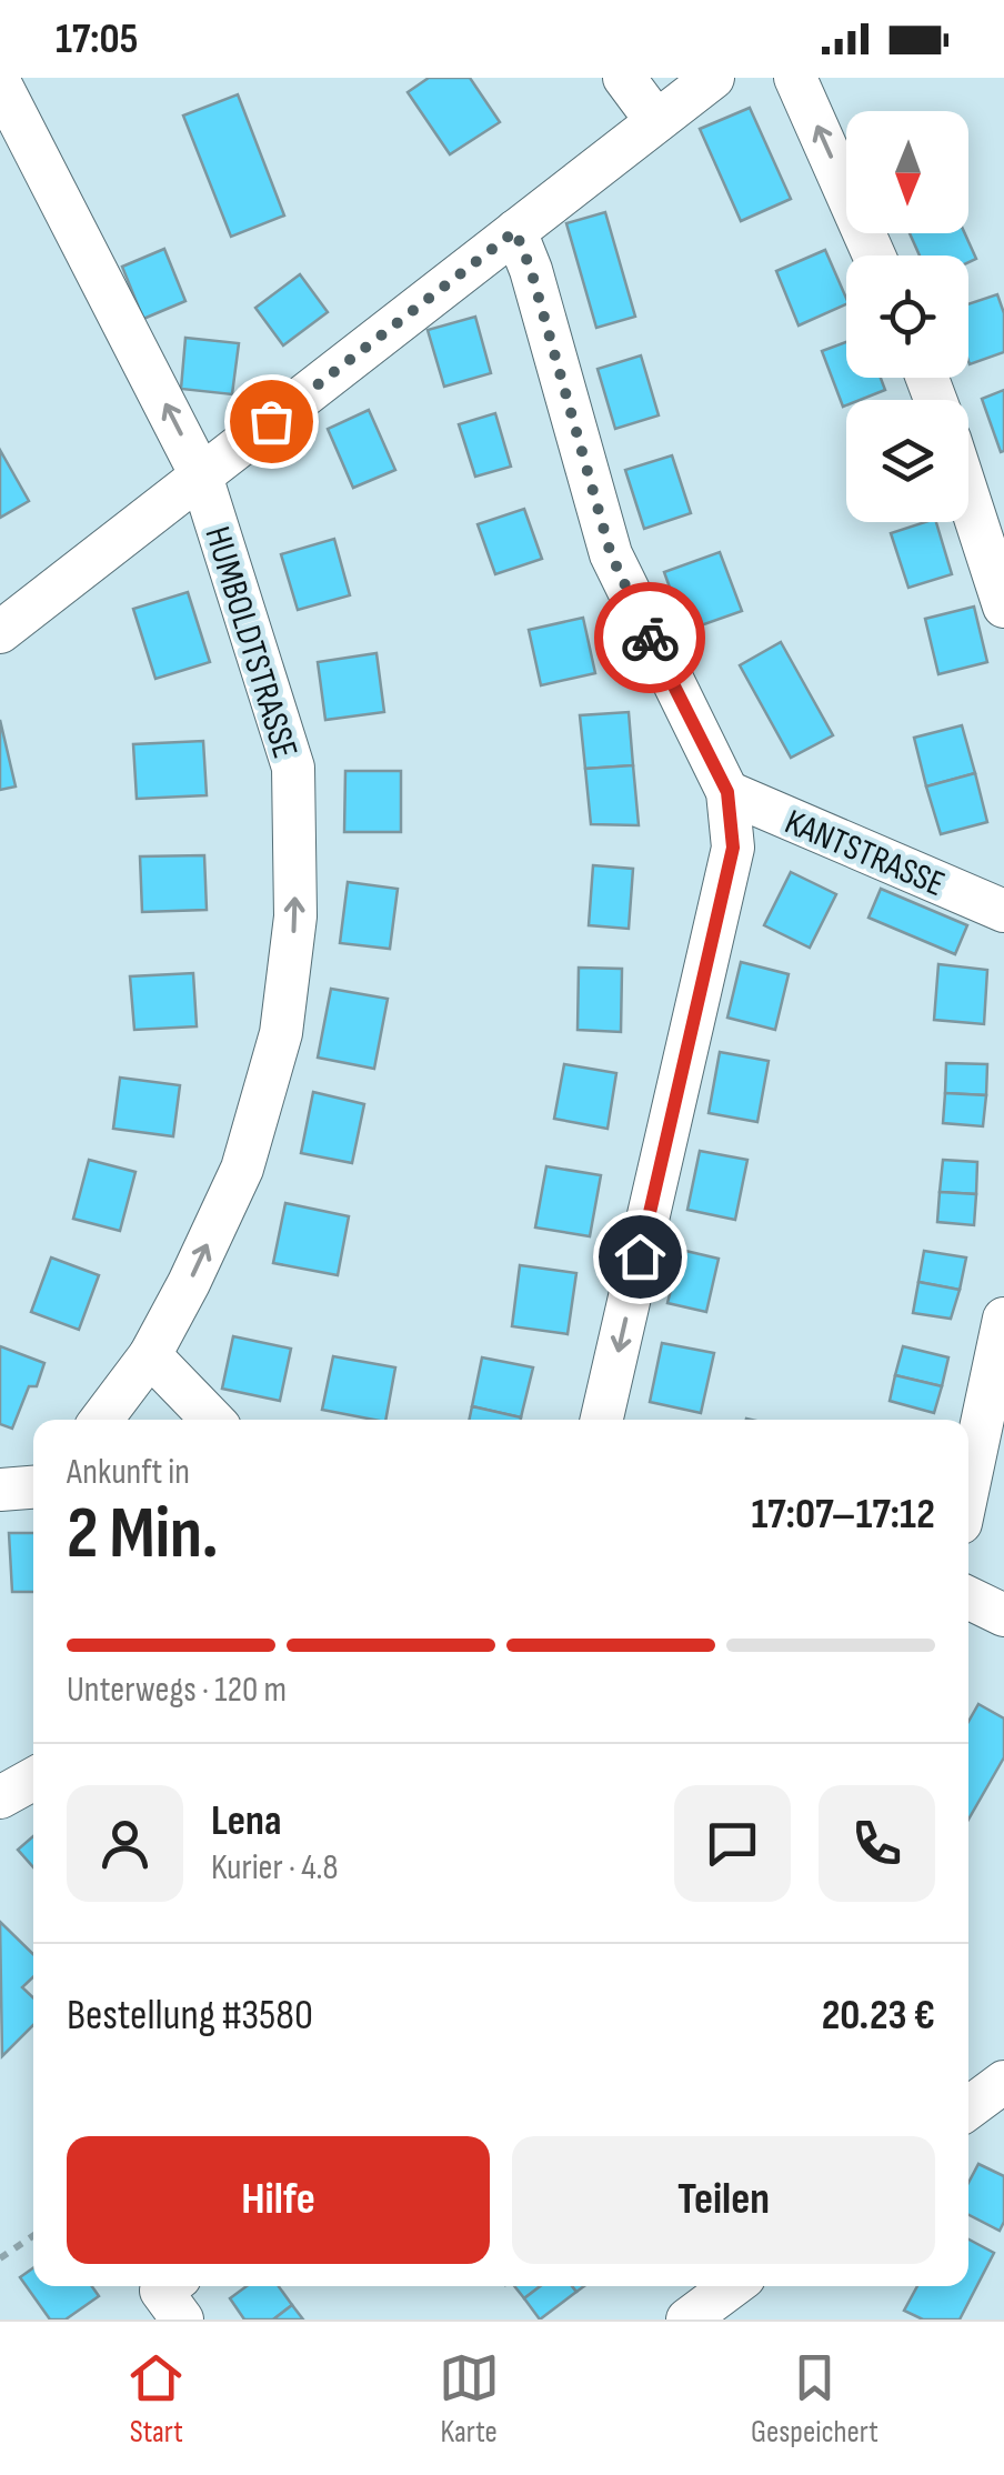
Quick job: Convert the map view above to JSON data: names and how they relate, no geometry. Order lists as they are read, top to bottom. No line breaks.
{"streets":{"street":["HUMBOLDTSTRASSE","KANTSTRASSE"]},"one_way":["HUMBOLDTSTRASSE","KANTSTRASSE"],"north":"bottom","page":{"status":"17:05","heading":["2 Min.","Ankunft in","17:07–17:12"],"panel":["Lena","Kurier · 4.8","Bestellung #3580","20.23 €"],"bar":"Unterwegs · 120 m","buttons":["Hilfe","Teilen"],"tabs":["Start","Karte","Gespeichert"]}}
